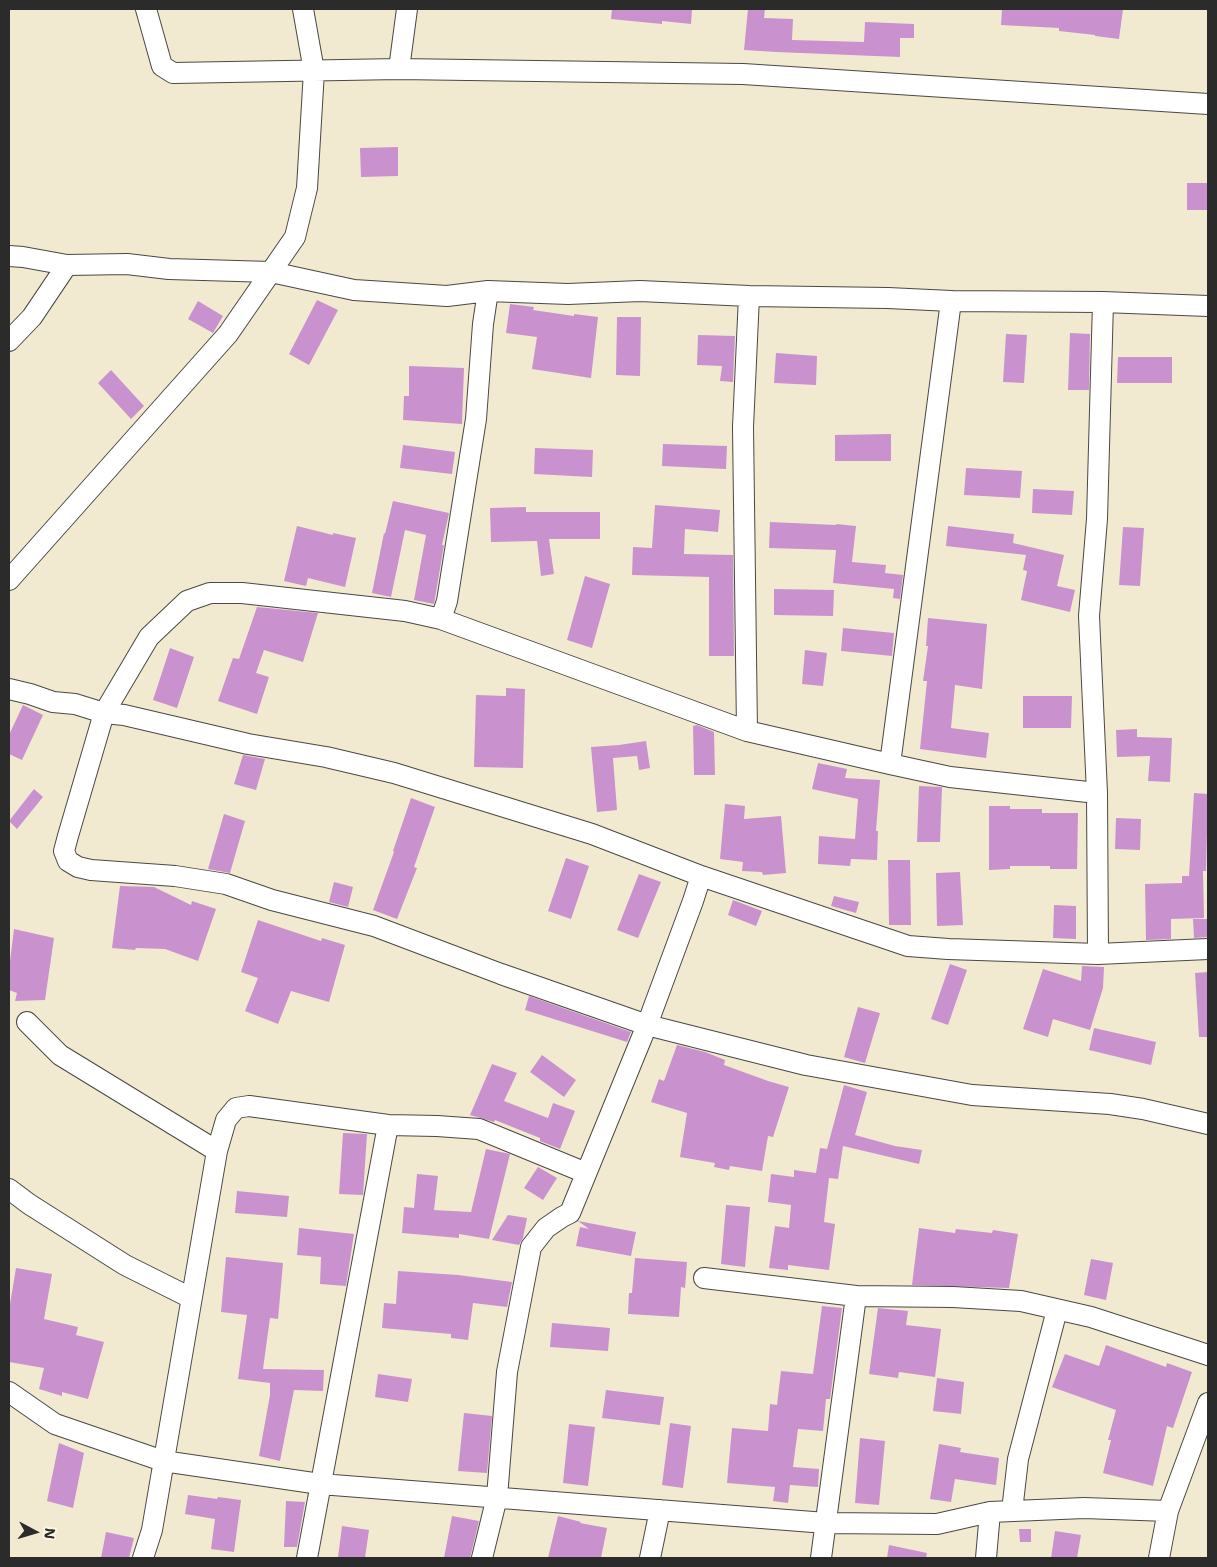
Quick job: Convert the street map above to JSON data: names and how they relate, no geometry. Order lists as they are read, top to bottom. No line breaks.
{"north":"right"}
